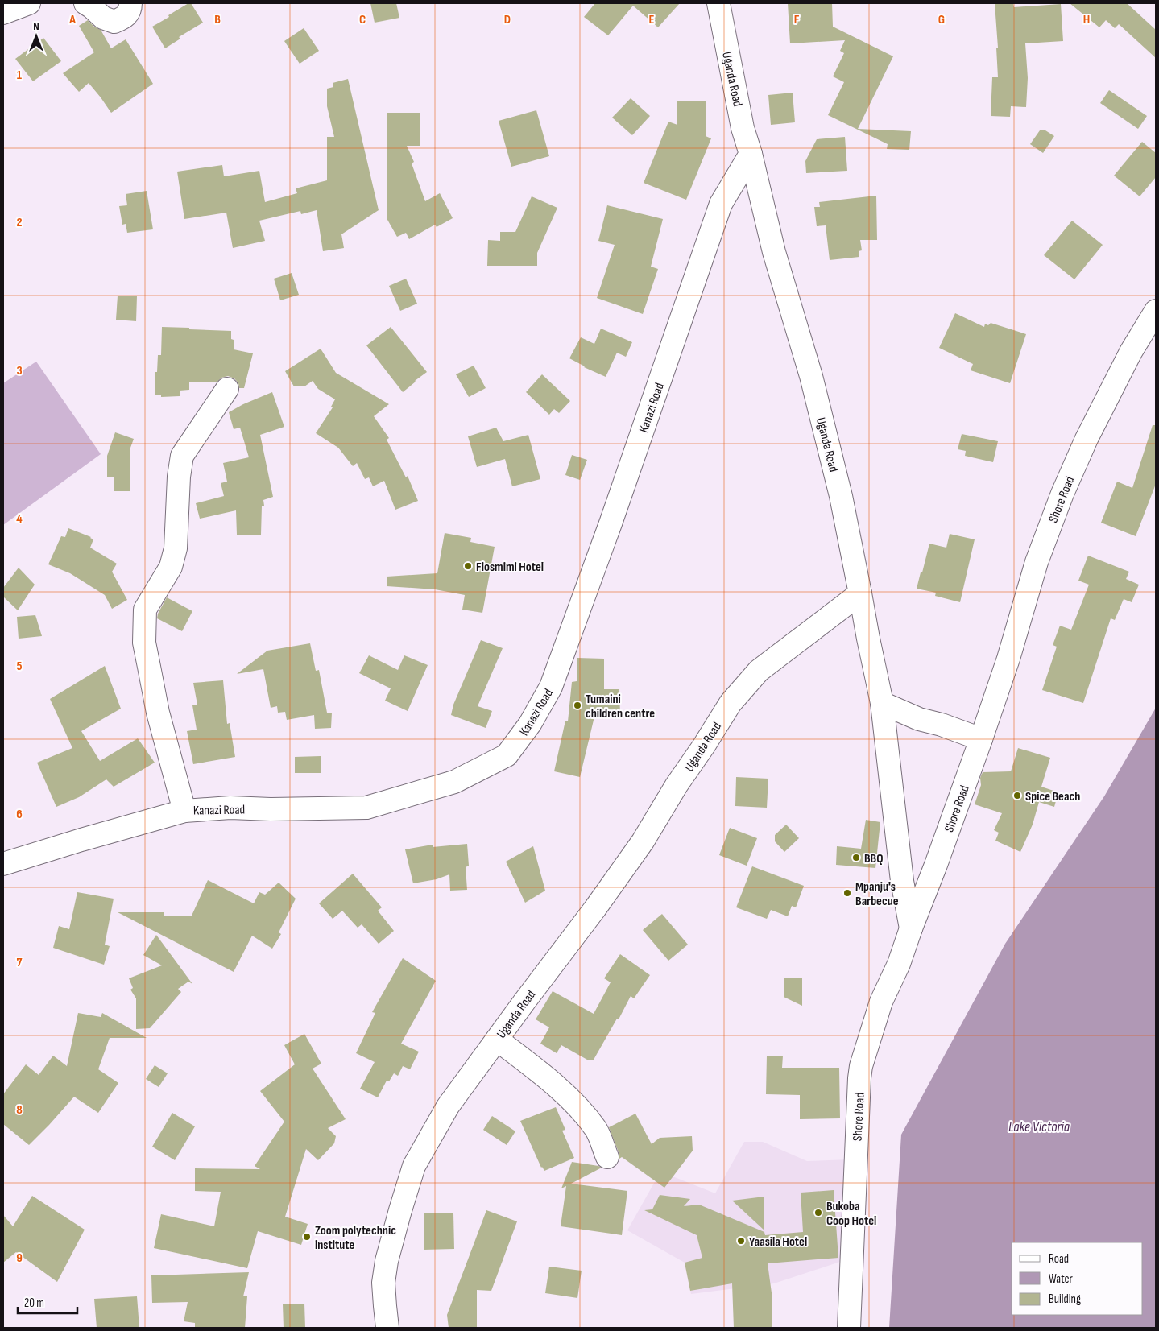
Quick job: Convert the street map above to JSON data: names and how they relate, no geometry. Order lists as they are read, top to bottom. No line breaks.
{"streets":{"street":["Uganda Road","Kanazi Road","Shore Road"]},"crossings":[["Uganda Road","Kanazi Road"]],"water":["Lake Victoria"],"places":["Fiosmimi Hotel","Tumaini children centre","Spice Beach","BBQ","Mpanju's Barbecue","Bukoba Coop Hotel","Zoom polytechnic institute","Yaasila Hotel"],"legend":["Road","Water","Building"],"scale_bar":"20 m","north":"top","grid":{"columns":["A","B","C","D","E","F","G","H"],"rows":["1","2","3","4","5","6","7","8","9"]}}
